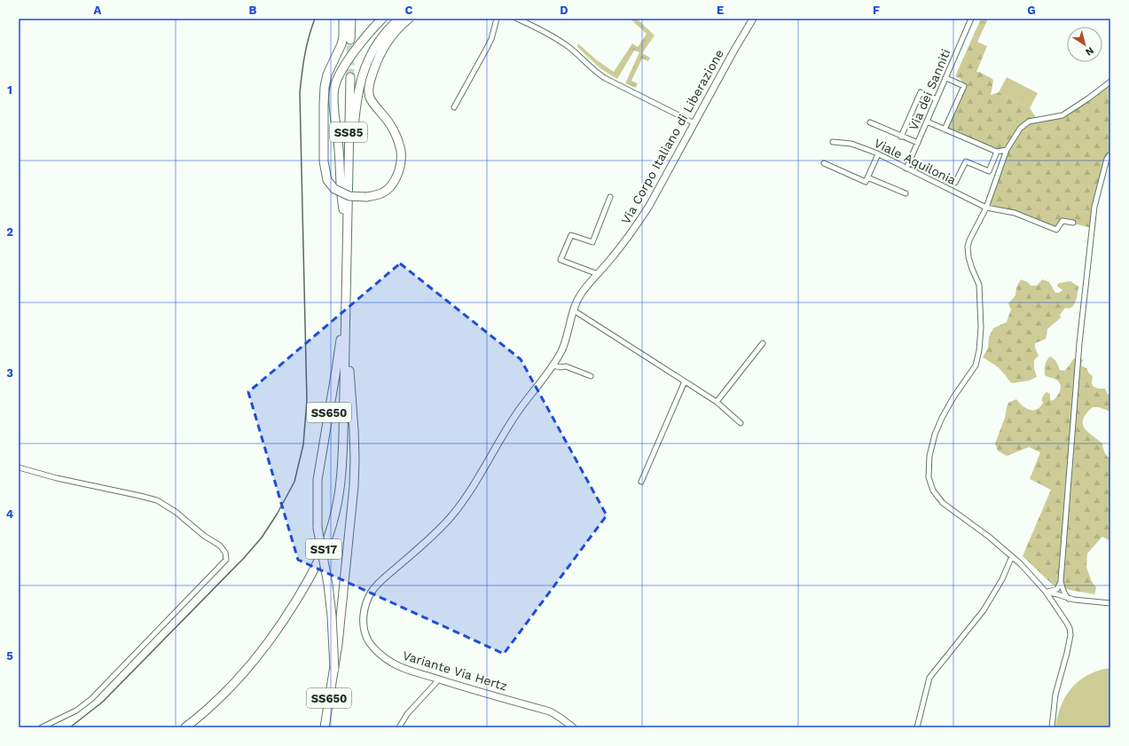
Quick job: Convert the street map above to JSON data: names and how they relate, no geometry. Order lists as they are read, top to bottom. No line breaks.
{"streets":{"highway":["SS85","SS650","SS17"],"street":["Via dei Sanniti","Via Corpo Italiano di Liberazione","Viale Aquilonia","Variante Via Hertz"]},"crossings":[["Via dei Sanniti","Viale Aquilonia"],["SS85","SS17"],["Via Corpo Italiano di Liberazione","Variante Via Hertz"],["SS650","SS17"]],"north":"bottom right","grid":{"columns":["A","B","C","D","E","F","G"],"rows":["1","2","3","4","5"]}}
